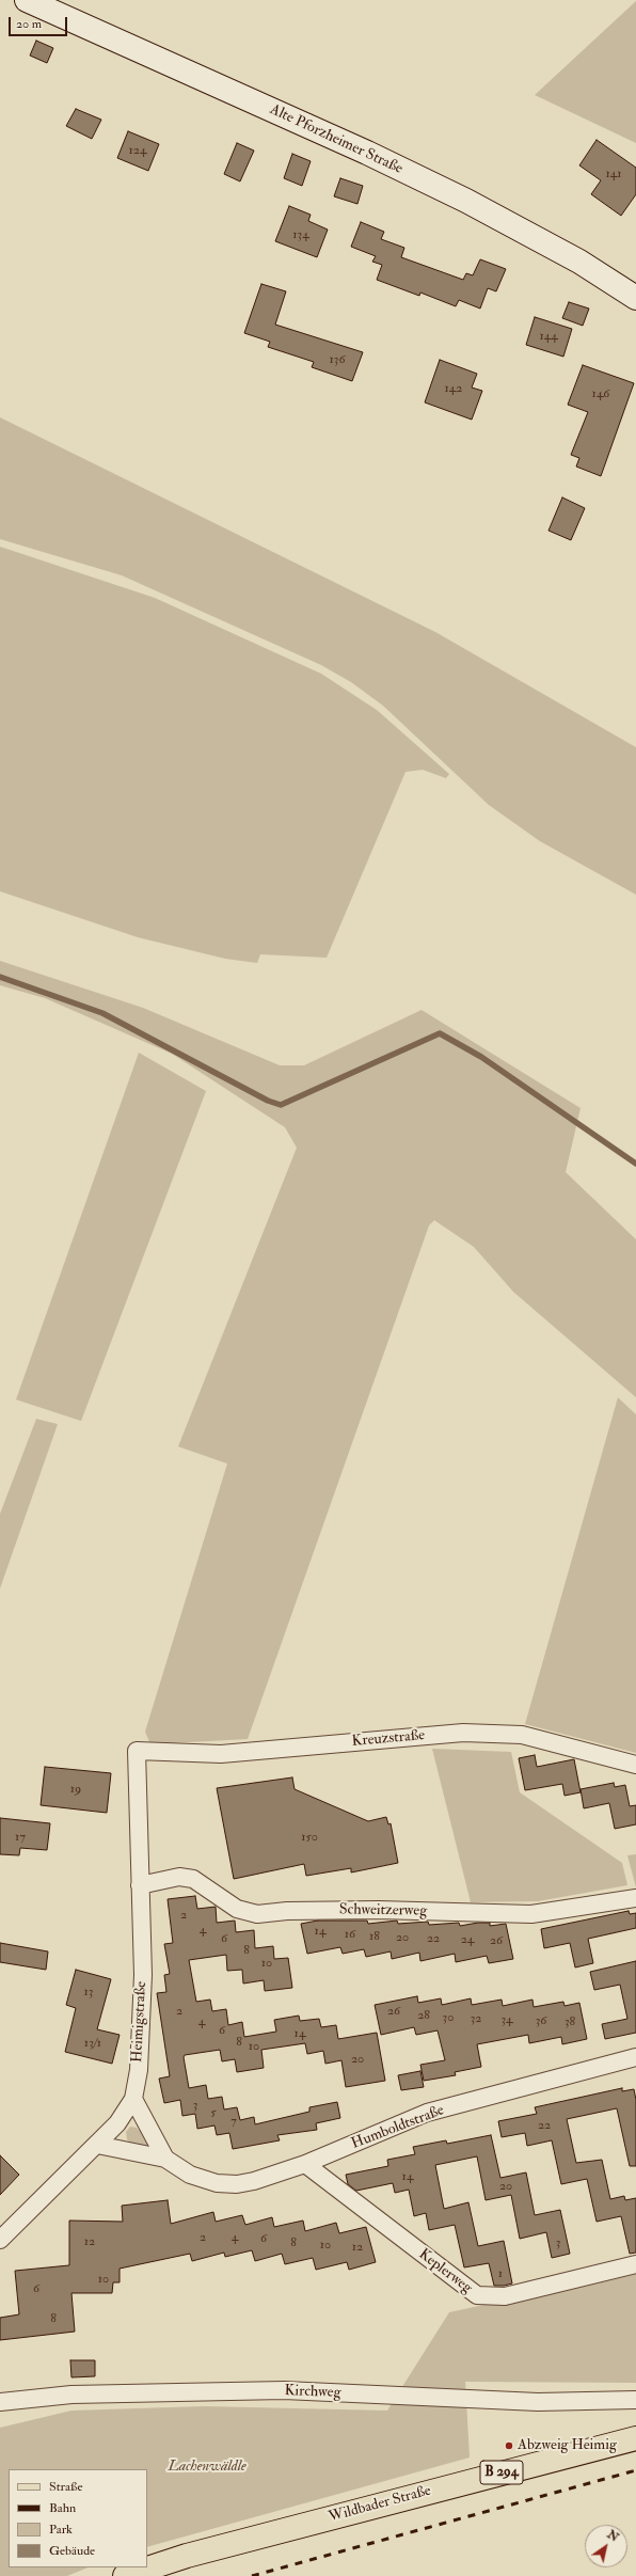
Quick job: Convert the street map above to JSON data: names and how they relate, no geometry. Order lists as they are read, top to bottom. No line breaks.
{"streets":{"main road":["Alte Pforzheimer Straße","B 294","Wildbader Straße"],"street":["Kreuzstraße","Schweitzerweg","Heimigstraße","Humboldtstraße","Keplerweg","Kirchweg"]},"crossings":[["Kreuzstraße","Heimigstraße"],["Schweitzerweg","Heimigstraße"],["Heimigstraße","Humboldtstraße"],["Humboldtstraße","Keplerweg"]],"parks":["Lachenwäldle"],"places":["Abzweig Heimig"],"house_numbers":["124","141","134","144","136","142","146","19","17","150","2","4","14","16","18","20","6","22","24","26","8","10","13","2","26","28","30","32","34","36","4","38","6","14","8","13/1","10","20","3","5","7","22","14","20","2","4","6","12","8","3","10","12","1","10","6","8"],"legend":["Straße","Bahn","Park","Gebäude"],"scale_bar":"20 m","north":"top right"}
